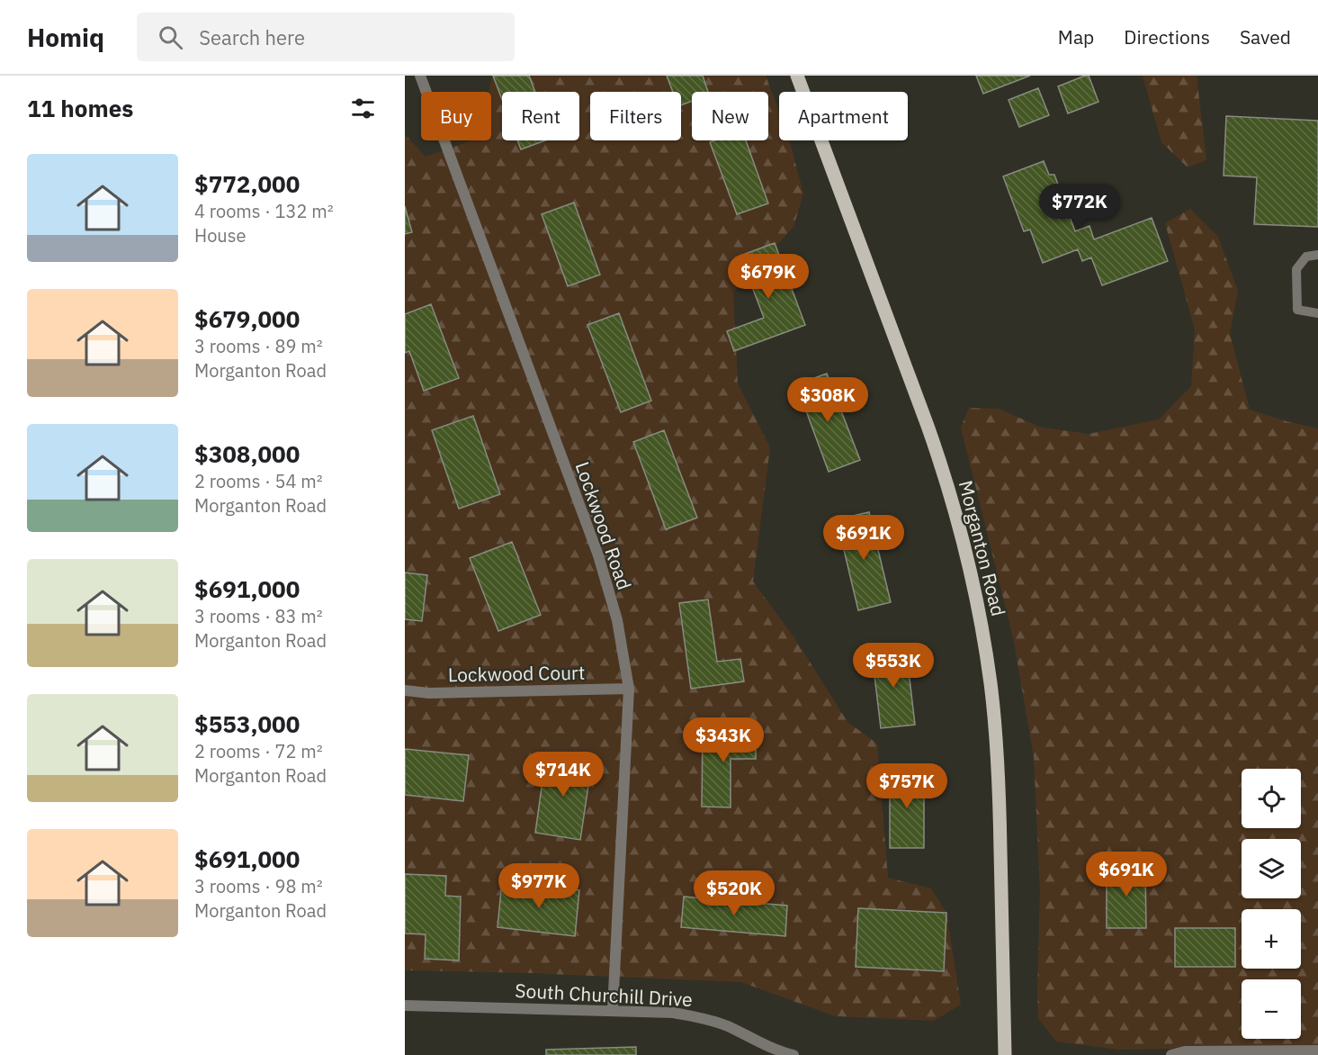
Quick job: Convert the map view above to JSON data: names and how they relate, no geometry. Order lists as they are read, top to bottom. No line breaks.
{"streets":{"main road":["Morganton Road"],"street":["Lockwood Road","Lockwood Court","South Churchill Drive"]},"crossings":[["Lockwood Road","Lockwood Court"],["Lockwood Road","South Churchill Drive"]],"page":{"header":"Homiq","search":"Search here","nav":["Map","Directions","Saved"],"heading":"11 homes","chip":["Buy","Rent","Filters","New","Apartment"],"list":[{"name":"$772,000","note":"4 rooms · 132 m² · House"},{"name":"$679,000","note":"3 rooms · 89 m² · Morganton Road"},{"name":"$308,000","note":"2 rooms · 54 m² · Morganton Road"},{"name":"$691,000","note":"3 rooms · 83 m² · Morganton Road"},{"name":"$553,000","note":"2 rooms · 72 m² · Morganton Road"},{"name":"$691,000","note":"3 rooms · 98 m² · Morganton Road"}],"price":["$772K","$679K","$308K","$691K","$553K","$343K","$714K","$757K","$691K","$977K","$520K"],"map_buttons":["+","−"]}}
